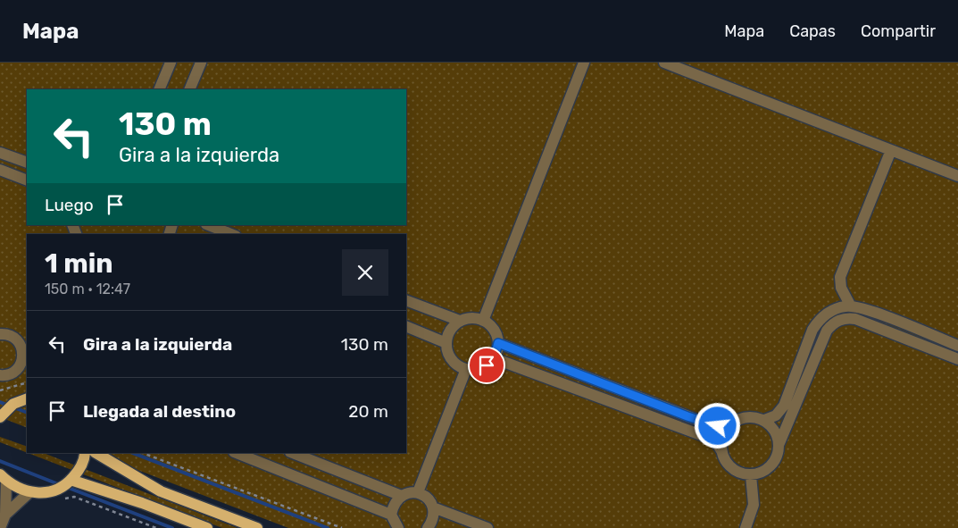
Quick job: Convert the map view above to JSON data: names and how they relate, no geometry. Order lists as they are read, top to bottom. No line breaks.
{"page":{"header":"Mapa","nav":["Mapa","Capas","Compartir"],"turn":["130 m","Gira a la izquierda"],"then":"Luego","heading":["1 min","150 m · 12:47"],"list":[{"name":"Gira a la izquierda","value":"130 m"},{"name":"Llegada al destino","value":"20 m"}]}}
